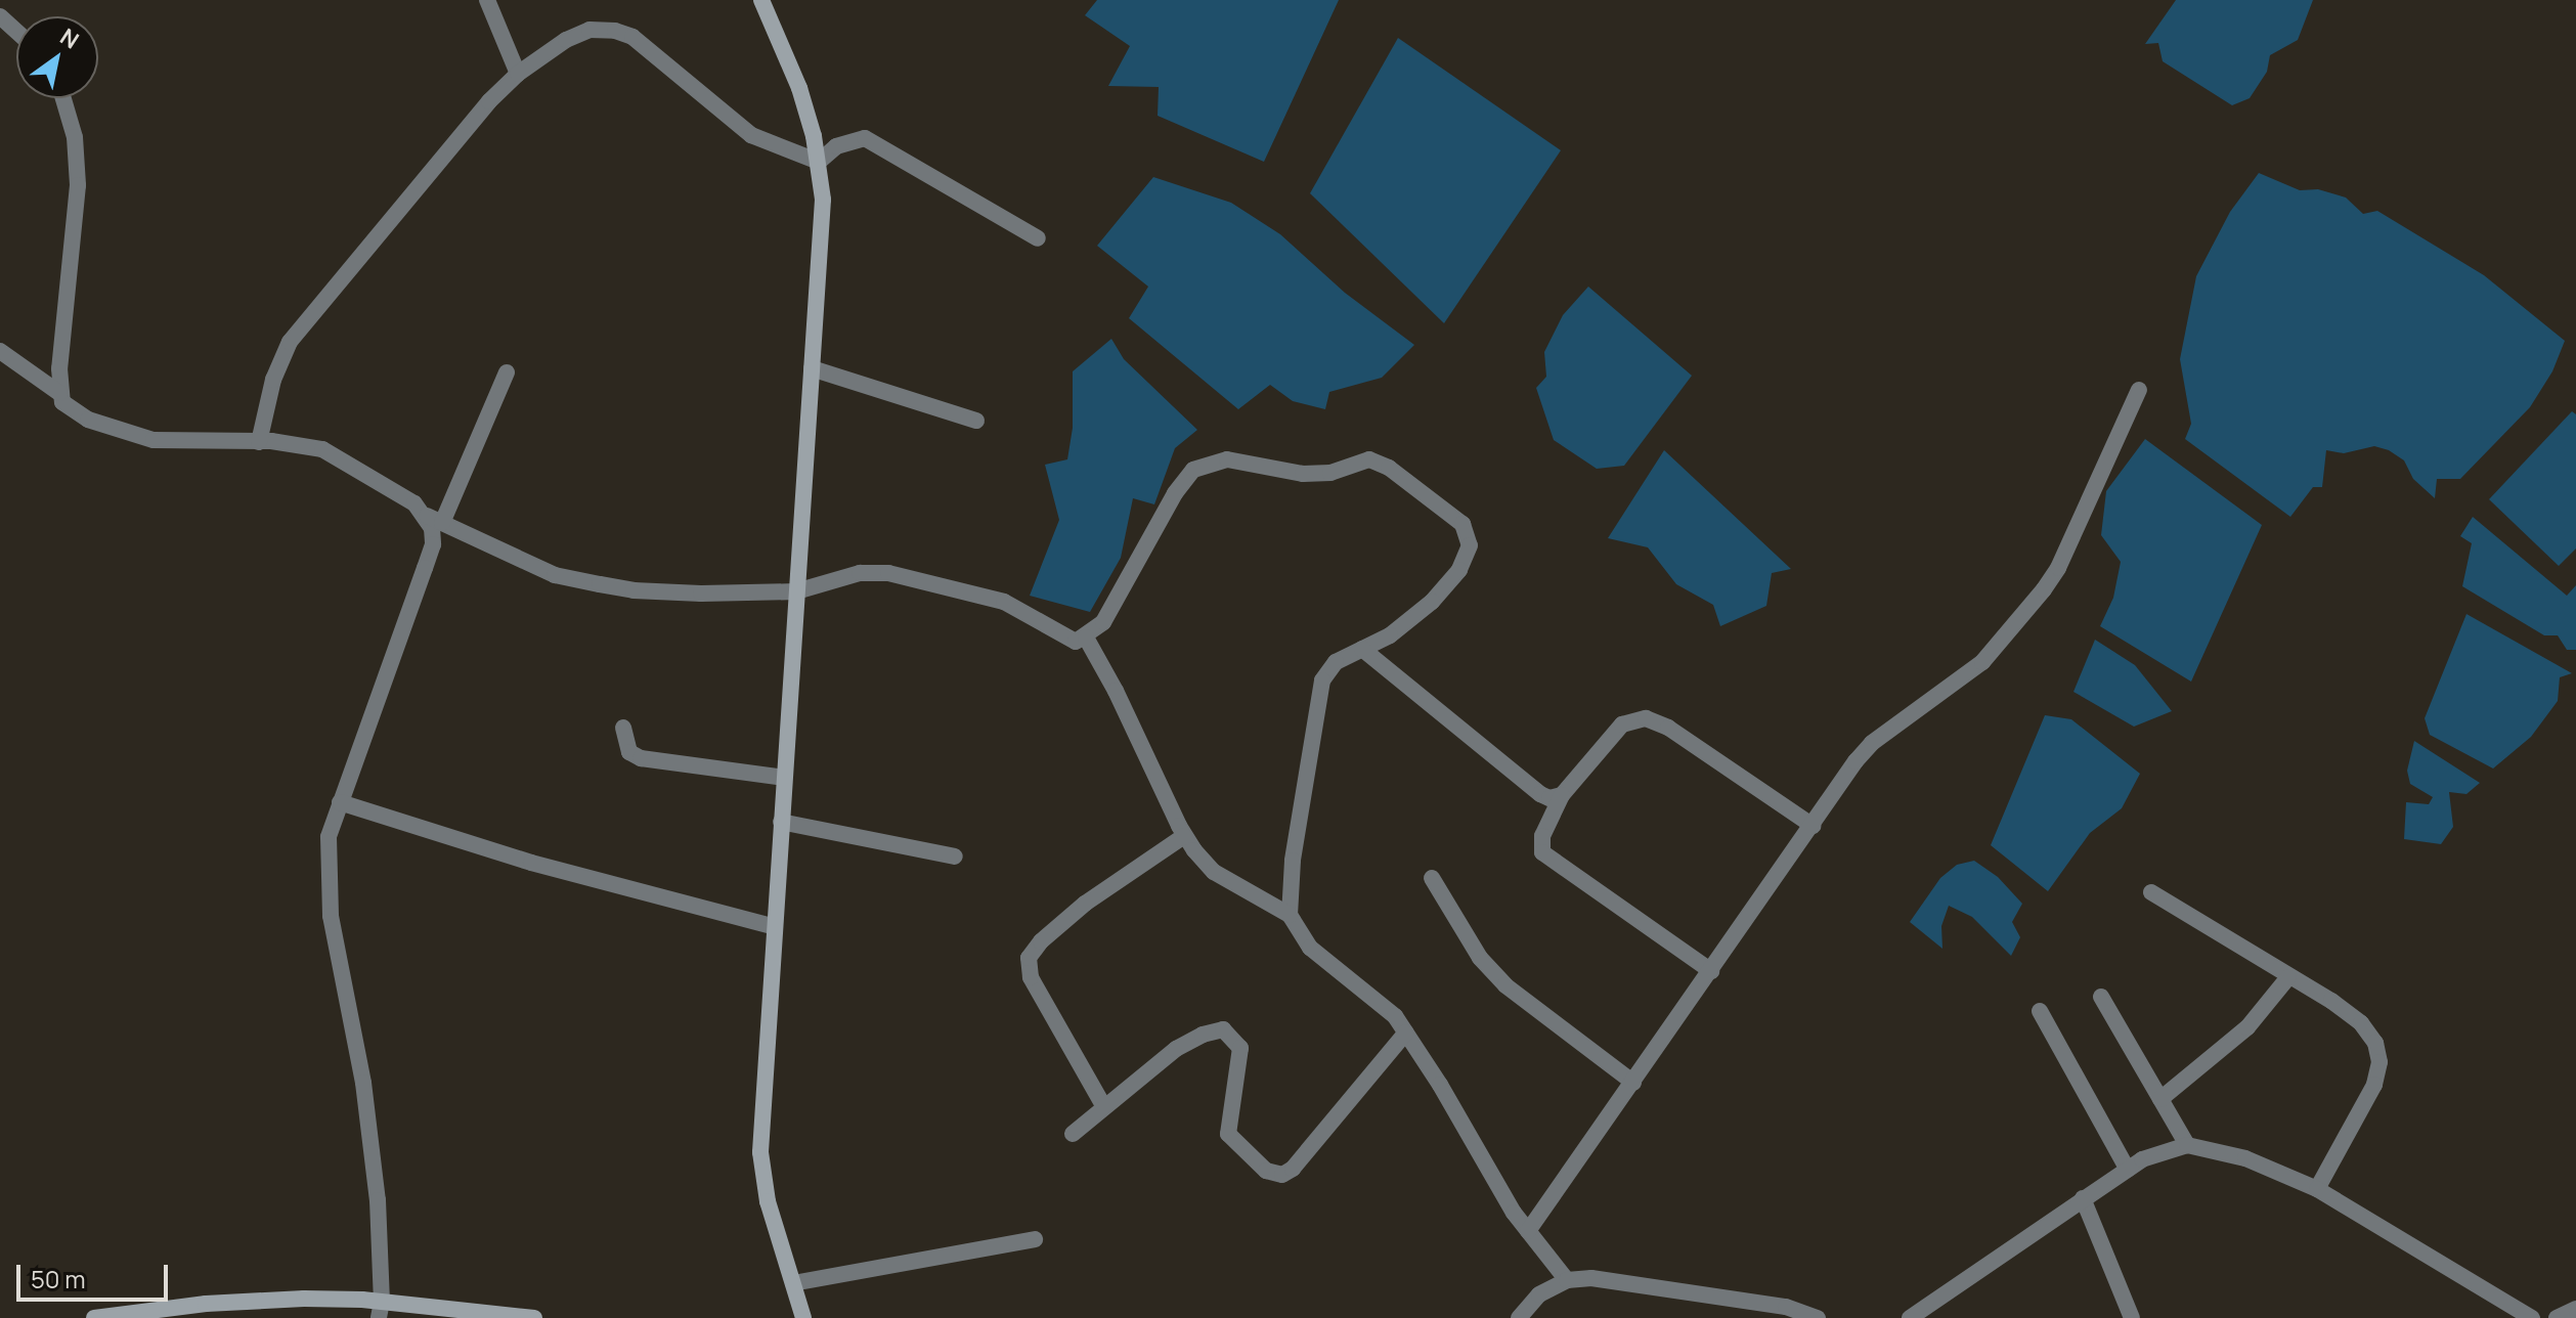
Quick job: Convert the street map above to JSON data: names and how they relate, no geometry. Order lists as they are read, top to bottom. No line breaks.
{"scale_bar":"50 m","north":"top right"}
